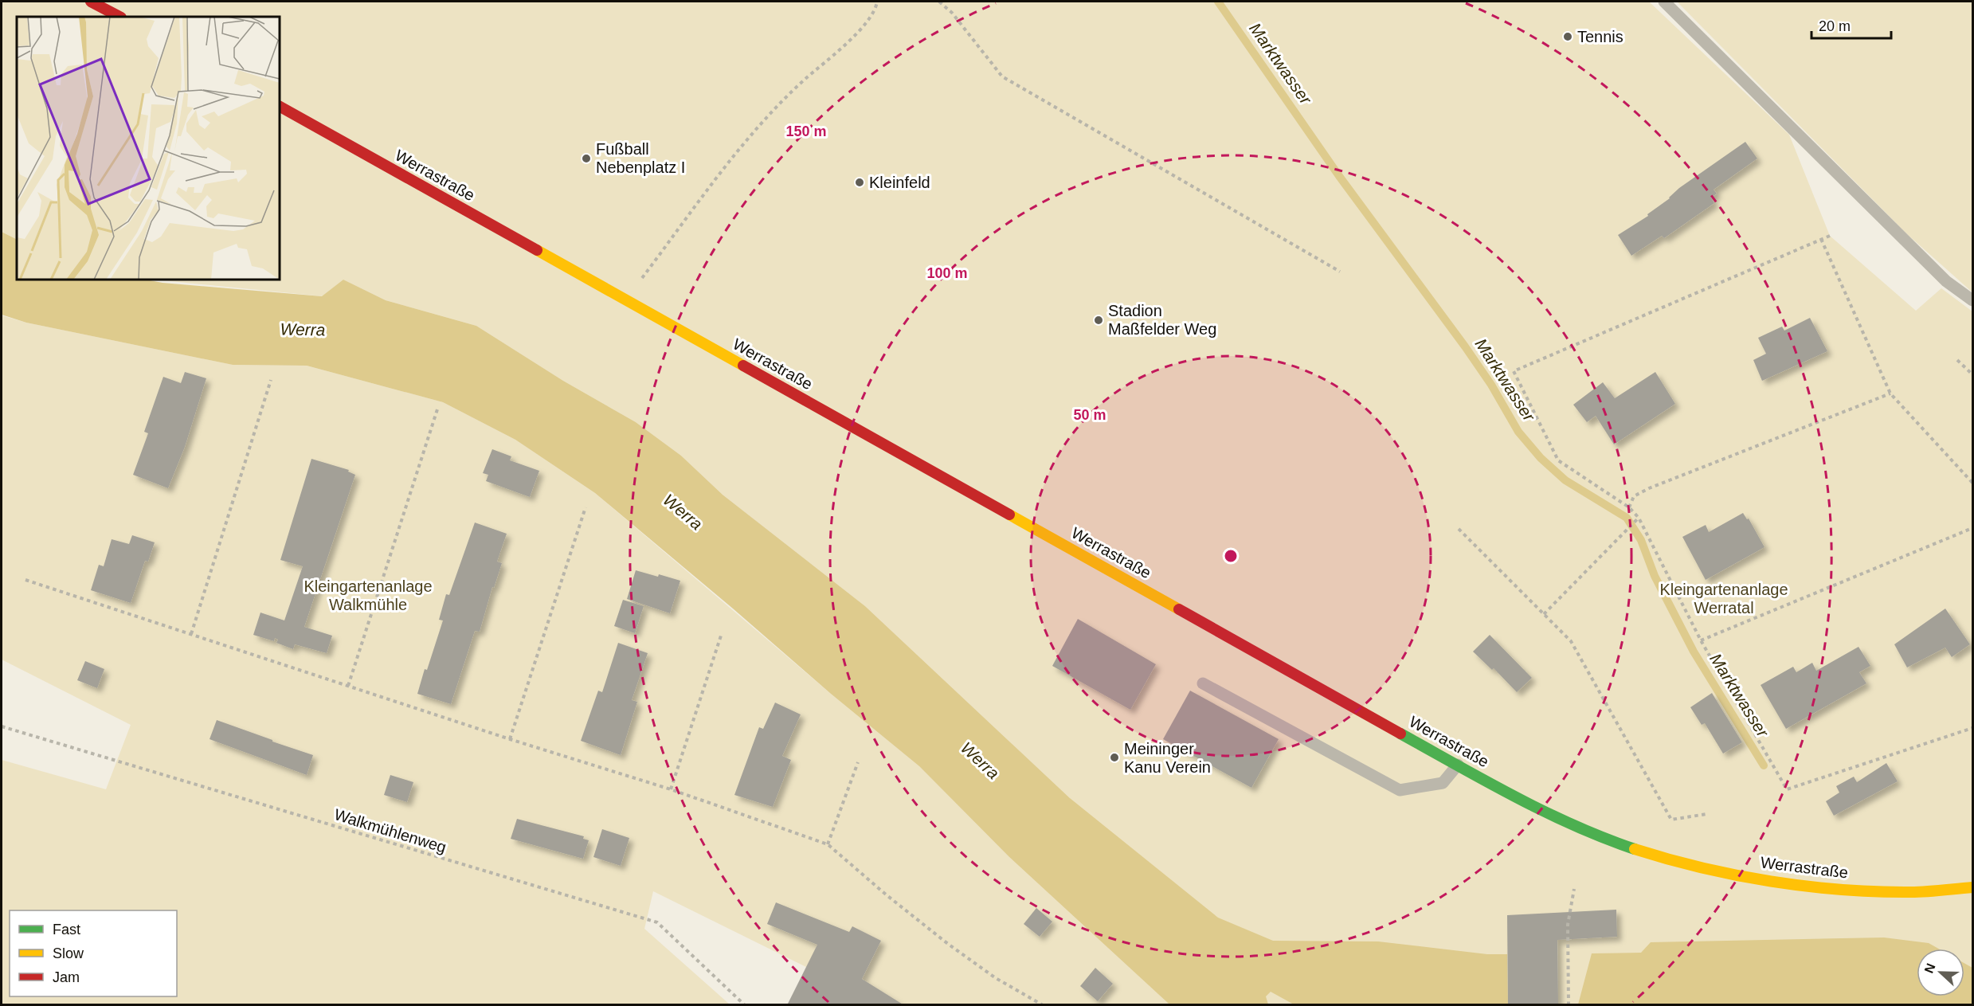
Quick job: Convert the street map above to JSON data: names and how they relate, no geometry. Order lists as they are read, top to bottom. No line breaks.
{"streets":{"street":["Werrastraße"],"path":["Walkmühlenweg"]},"water":["Marktwasser","Werra"],"parks":["Kleingartenanlage Walkmühle","Kleingartenanlage Werratal"],"places":["Tennis","Fußball Nebenplatz I","Kleinfeld","Stadion Maßfelder Weg","Meininger Kanu Verein"],"legend":["Fast","Slow","Jam"],"scale_bar":"20 m","north":"left","rings":["150 m","100 m","50 m"]}
